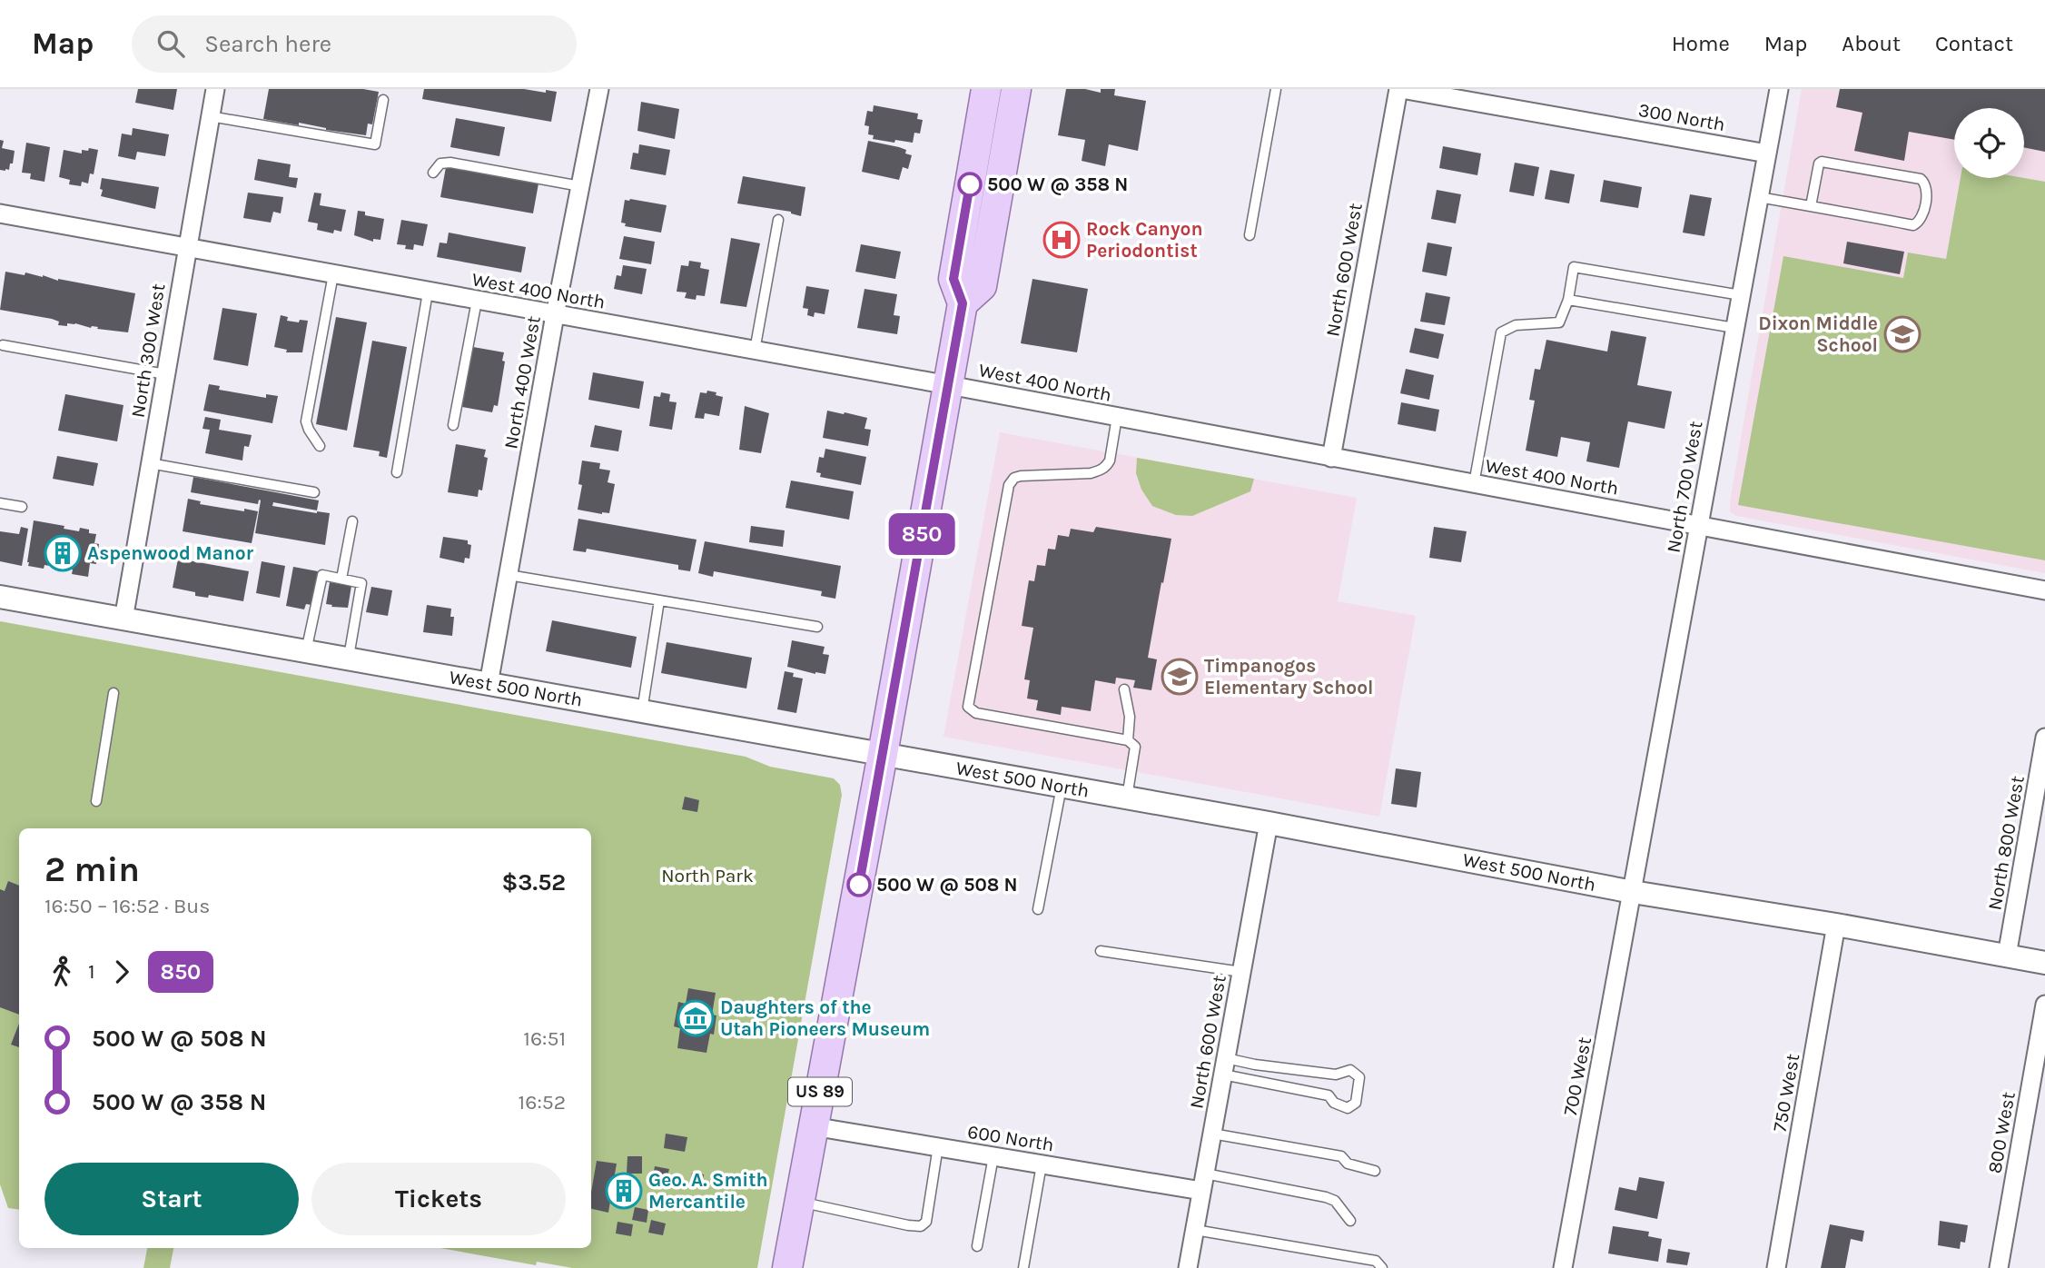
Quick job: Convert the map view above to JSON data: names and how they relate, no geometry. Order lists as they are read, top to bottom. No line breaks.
{"streets":{"main road":["US 89"],"street":["300 North","North 600 West","West 400 North","North 300 West","North 400 West","North 700 West","West 500 North","North 800 West","700 West","750 West","800 West","600 North"]},"crossings":[["300 North","North 600 West"],["300 North","North 700 West"],["North 600 West","West 400 North"],["North 600 West","West 500 North"],["North 600 West","600 North"],["West 400 North","North 300 West"],["West 400 North","North 400 West"],["West 400 North","North 700 West"],["West 400 North","US 89"],["North 300 West","West 500 North"],["North 400 West","West 500 North"],["North 700 West","West 500 North"],["North 700 West","700 West"],["West 500 North","North 800 West"],["West 500 North","700 West"],["West 500 North","US 89"],["West 500 North","750 West"],["US 89","600 North"]],"parks":["North Park"],"places":{"other":["500 W @ 358 N","500 W @ 508 N"],"hospital":["Rock Canyon Periodontist"],"school or university":["Dixon Middle School","Timpanogos Elementary School"],"building":["Aspenwood Manor","Geo. A. Smith Mercantile"],"museum":["Daughters of the Utah Pioneers Museum"]},"lines":["bus line 850"],"page":{"header":"Map","search":"Search here","nav":["Home","Map","About","Contact"],"on_map":"850","heading":["2 min","16:50 – 16:52 · Bus","$3.52"],"legs":["1","850"],"list":[{"name":"500 W @ 508 N","value":"16:51"},{"name":"500 W @ 358 N","value":"16:52"}],"buttons":["Start","Tickets"]}}
